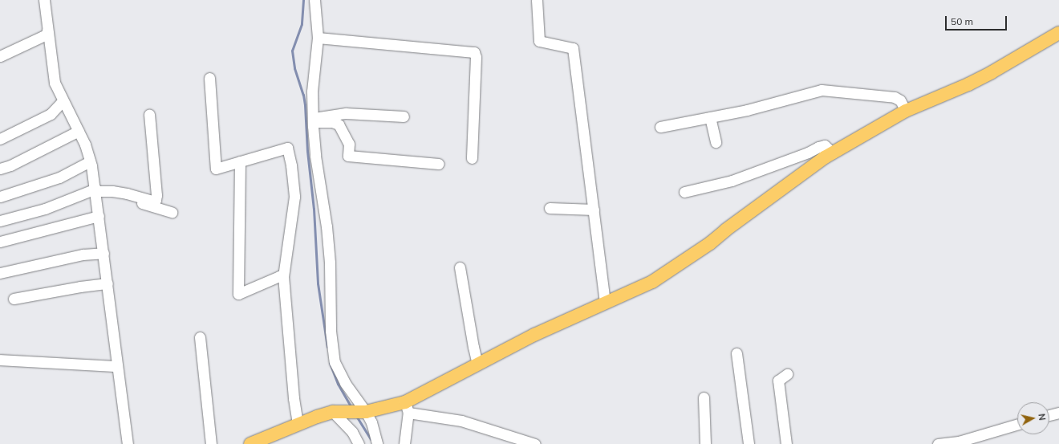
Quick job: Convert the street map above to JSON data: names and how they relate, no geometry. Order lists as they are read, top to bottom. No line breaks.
{"scale_bar":"50 m","north":"right"}
